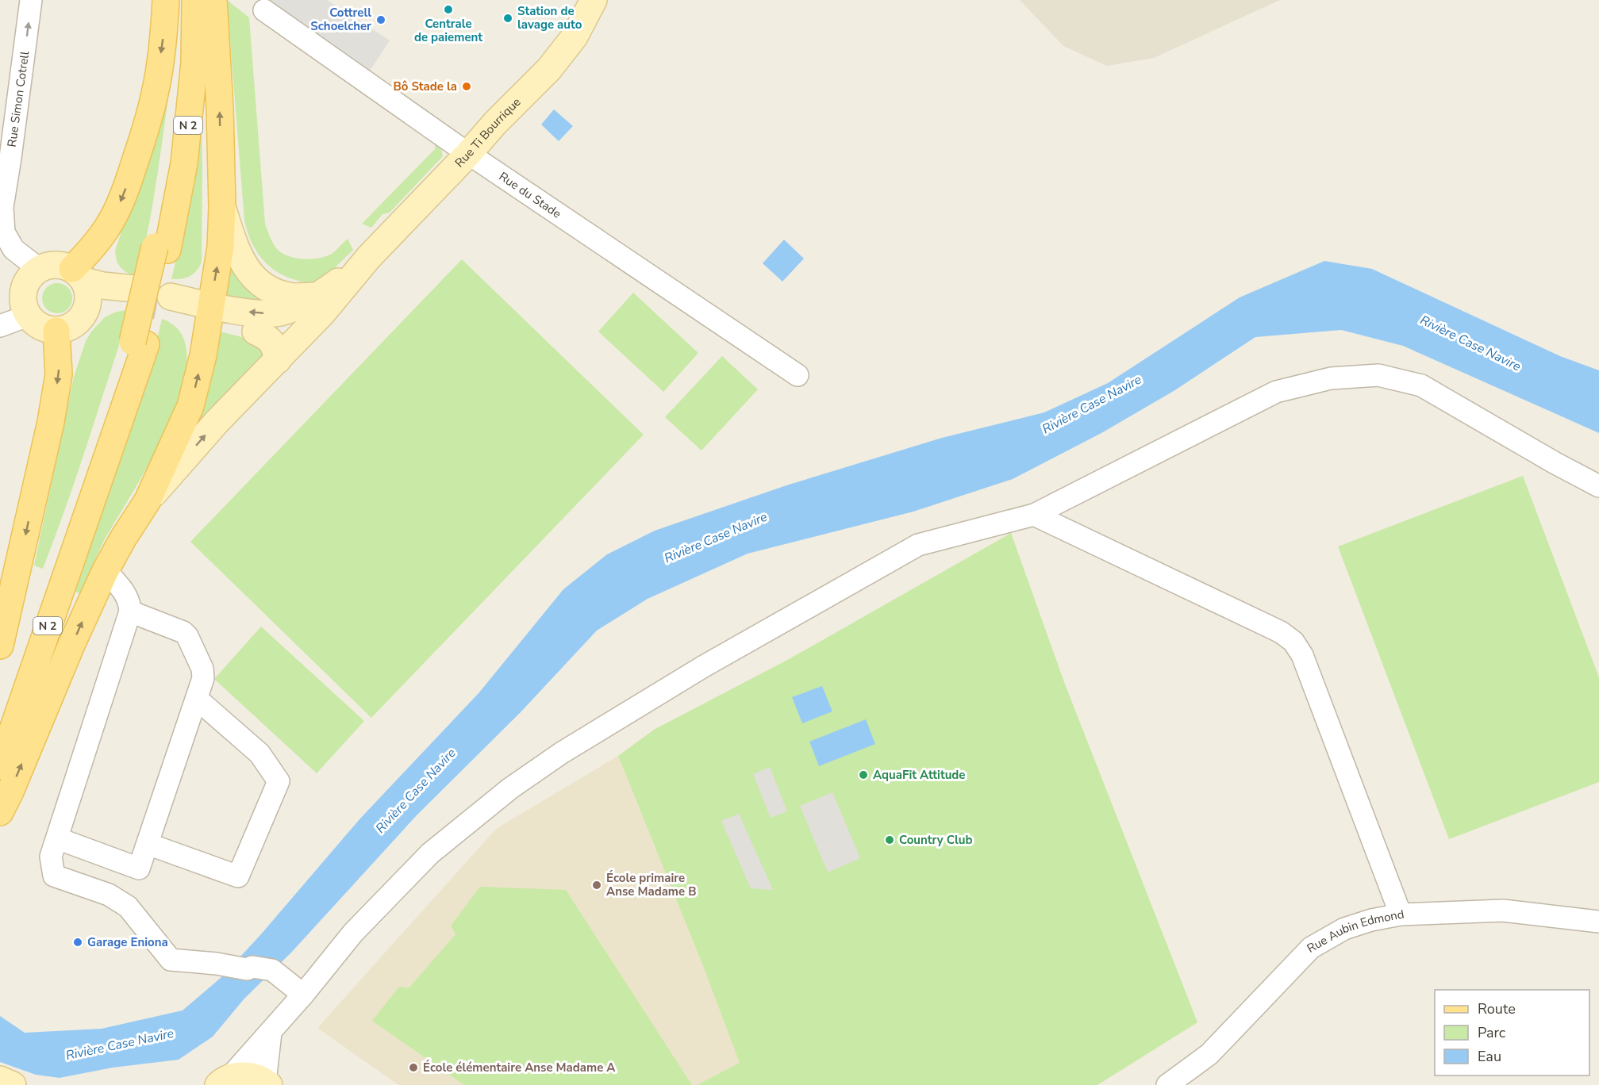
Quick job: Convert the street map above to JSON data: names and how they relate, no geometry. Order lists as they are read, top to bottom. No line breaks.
{"streets":{"main road":["N 2"],"street":["Rue Simon Cotrell","Rue Ti Bourrique","Rue du Stade","Rue Aubin Edmond"]},"crossings":[["Rue Ti Bourrique","Rue du Stade"]],"one_way":["Rue Simon Cotrell"],"water":["Rivière Case Navire"],"places":["Centrale de paiement","Station de lavage auto","Cottrell Schoelcher","Bô Stade la","AquaFit Attitude","Country Club","École primaire Anse Madame B","Garage Eniona","École élémentaire Anse Madame A"],"legend":["Route","Parc","Eau"]}
